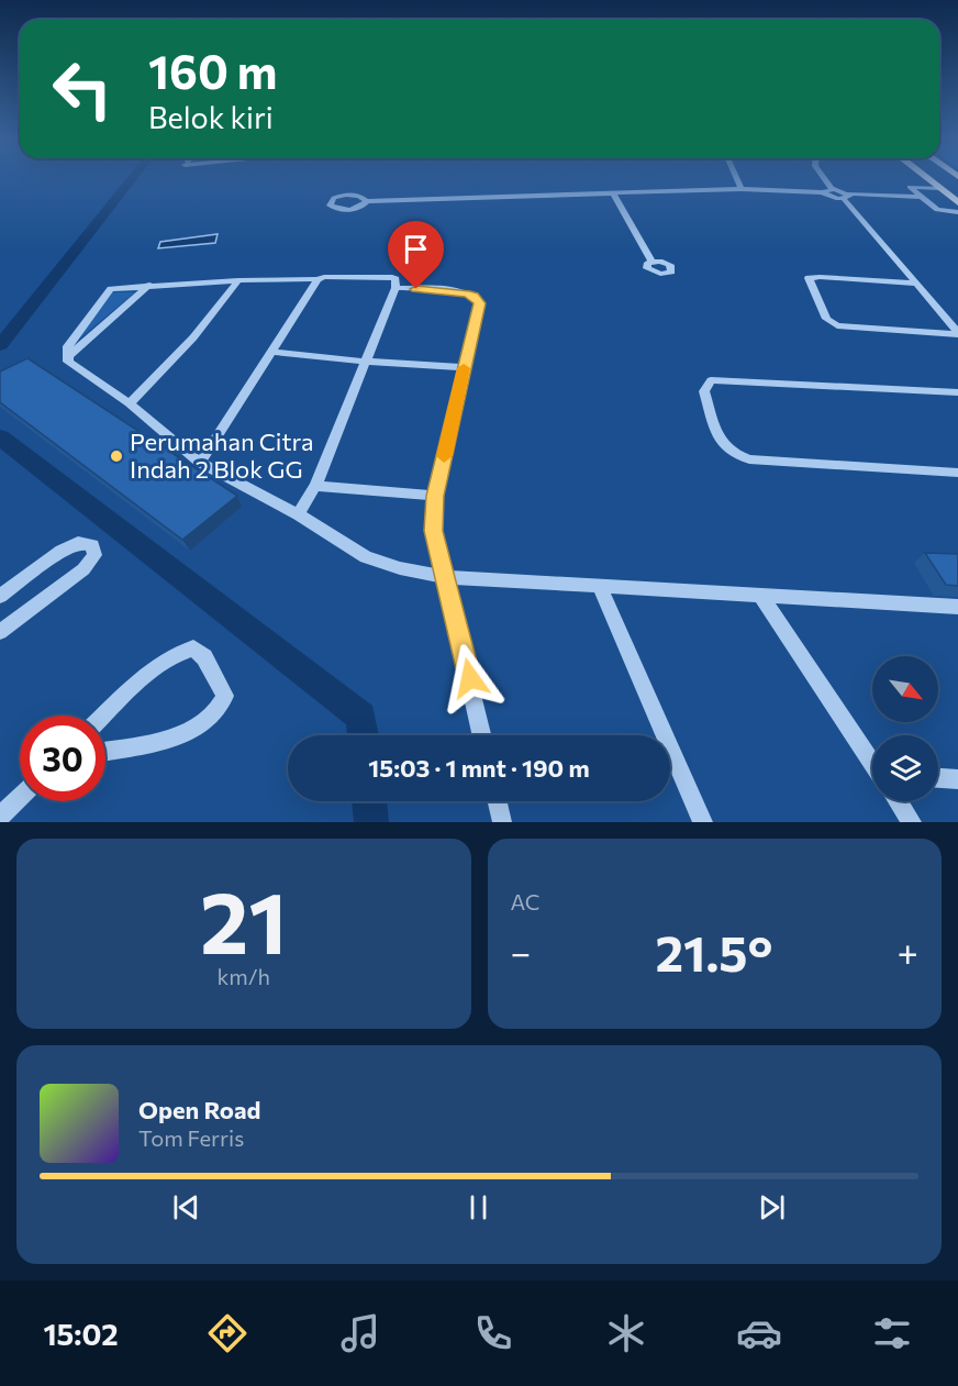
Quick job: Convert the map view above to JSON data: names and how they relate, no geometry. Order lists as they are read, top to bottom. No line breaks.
{"places":["Perumahan Citra Indah 2 Blok GG"],"north":"bottom right","page":{"turn":["160 m","Belok kiri"],"limit":"30","trip":"15:03 · 1 mnt · 190 m","tile":[["21","km/h"],"AC"],"heat":["−","21.5°","+"],"song":["Open Road","Tom Ferris"],"tabs":"15:02"}}
